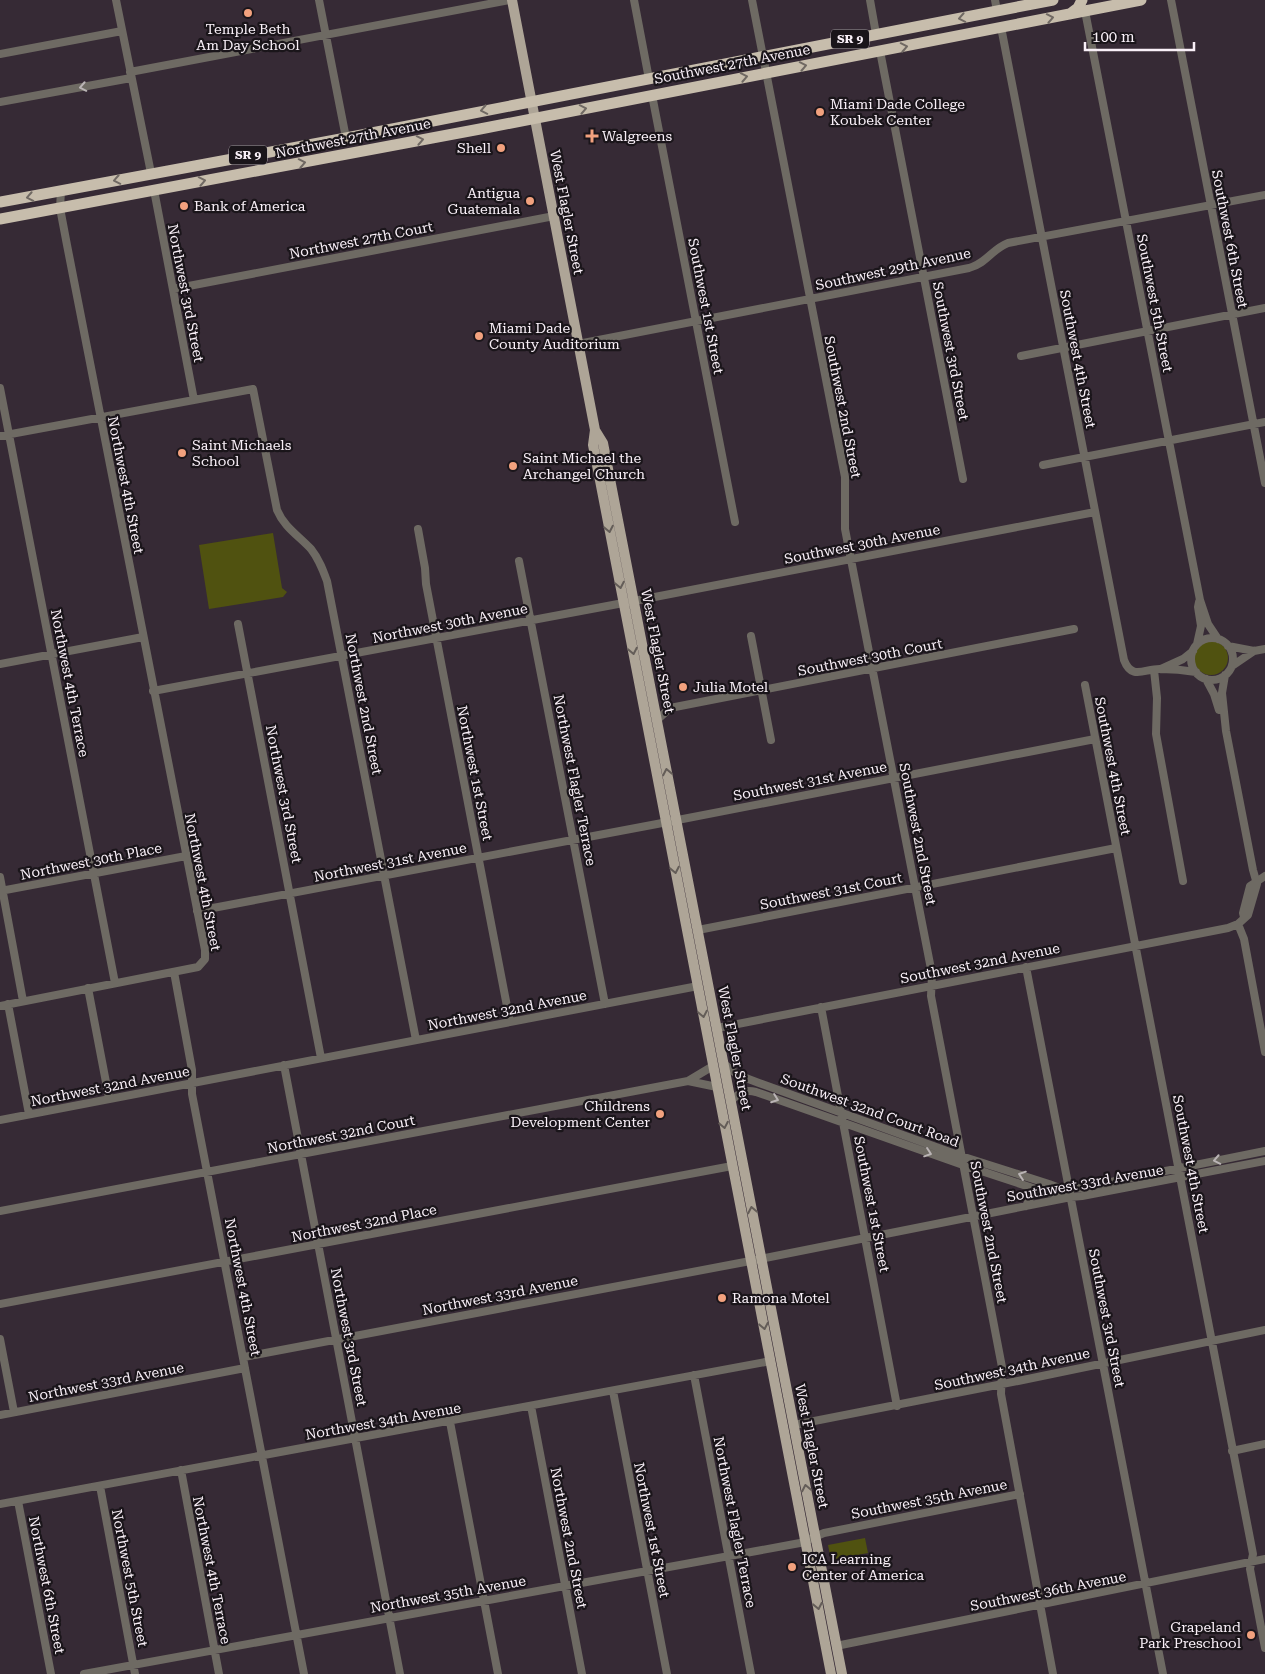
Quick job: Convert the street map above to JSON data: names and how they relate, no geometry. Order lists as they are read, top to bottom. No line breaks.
{"streets":{"highway":["SR 9","Southwest 27th Avenue","Northwest 27th Avenue"],"main road":["West Flagler Street"],"street":["Southwest 6th Street","Northwest 27th Court","Southwest 29th Avenue","Northwest 3rd Street","Southwest 5th Street","Southwest 1st Street","Southwest 3rd Street","Southwest 4th Street","Southwest 2nd Street","Northwest 4th Street","Southwest 30th Avenue","Northwest 30th Avenue","Southwest 30th Court","Northwest 4th Terrace","Northwest 2nd Street","Northwest 1st Street","Northwest Flagler Terrace","Southwest 31st Avenue","Northwest 30th Place","Northwest 31st Avenue","Southwest 31st Court","Southwest 32nd Avenue","Northwest 32nd Avenue","Southwest 32nd Court Road","Northwest 32nd Court","Southwest 33rd Avenue","Northwest 32nd Place","Northwest 33rd Avenue","Southwest 34th Avenue","Northwest 34th Avenue","Southwest 35th Avenue","Northwest 5th Street","Northwest 6th Street","Southwest 36th Avenue","Northwest 35th Avenue"]},"crossings":[["Southwest 27th Avenue","Northwest 27th Avenue"],["Southwest 27th Avenue","West Flagler Street"],["Southwest 27th Avenue","Southwest 5th Street"],["Southwest 27th Avenue","Southwest 1st Street"],["Southwest 27th Avenue","Southwest 3rd Street"],["Southwest 27th Avenue","Southwest 4th Street"],["Southwest 27th Avenue","Southwest 2nd Street"],["Northwest 27th Avenue","West Flagler Street"],["Northwest 27th Avenue","Northwest 3rd Street"],["Northwest 27th Avenue","Northwest 4th Street"],["West Flagler Street","Northwest 27th Court"],["West Flagler Street","Southwest 29th Avenue"],["West Flagler Street","Southwest 30th Avenue"],["West Flagler Street","Northwest 30th Avenue"],["West Flagler Street","Southwest 30th Court"],["West Flagler Street","Southwest 31st Avenue"],["West Flagler Street","Northwest 31st Avenue"],["West Flagler Street","Southwest 31st Court"],["West Flagler Street","Southwest 32nd Avenue"],["West Flagler Street","Northwest 32nd Avenue"],["West Flagler Street","Southwest 32nd Court Road"],["West Flagler Street","Northwest 32nd Court"],["West Flagler Street","Southwest 33rd Avenue"],["West Flagler Street","Northwest 32nd Place"],["West Flagler Street","Northwest 33rd Avenue"],["West Flagler Street","Southwest 34th Avenue"],["West Flagler Street","Northwest 34th Avenue"],["West Flagler Street","Southwest 35th Avenue"],["West Flagler Street","Southwest 36th Avenue"],["West Flagler Street","Northwest 35th Avenue"],["Southwest 6th Street","Southwest 29th Avenue"],["Northwest 27th Court","Northwest 3rd Street"],["Southwest 29th Avenue","Southwest 5th Street"],["Southwest 29th Avenue","Southwest 1st Street"],["Southwest 29th Avenue","Southwest 3rd Street"],["Southwest 29th Avenue","Southwest 4th Street"],["Southwest 29th Avenue","Southwest 2nd Street"],["Northwest 3rd Street","Northwest 30th Avenue"],["Northwest 3rd Street","Northwest 2nd Street"],["Northwest 3rd Street","Northwest 31st Avenue"],["Northwest 3rd Street","Northwest 32nd Avenue"],["Northwest 3rd Street","Northwest 32nd Court"],["Northwest 3rd Street","Northwest 32nd Place"],["Northwest 3rd Street","Northwest 33rd Avenue"],["Northwest 3rd Street","Northwest 34th Avenue"],["Northwest 3rd Street","Northwest 35th Avenue"],["Southwest 1st Street","Southwest 32nd Avenue"],["Southwest 1st Street","Southwest 32nd Court Road"],["Southwest 1st Street","Southwest 33rd Avenue"],["Southwest 1st Street","Southwest 34th Avenue"],["Southwest 3rd Street","Southwest 32nd Avenue"],["Southwest 3rd Street","Southwest 32nd Court Road"],["Southwest 3rd Street","Southwest 33rd Avenue"],["Southwest 3rd Street","Southwest 34th Avenue"],["Southwest 3rd Street","Southwest 36th Avenue"],["Southwest 4th Street","Southwest 30th Avenue"],["Southwest 4th Street","Southwest 31st Avenue"],["Southwest 4th Street","Southwest 31st Court"],["Southwest 4th Street","Southwest 32nd Avenue"],["Southwest 4th Street","Southwest 33rd Avenue"],["Southwest 4th Street","Southwest 34th Avenue"],["Southwest 4th Street","Southwest 36th Avenue"],["Southwest 2nd Street","Southwest 30th Avenue"],["Southwest 2nd Street","Southwest 30th Court"],["Southwest 2nd Street","Southwest 31st Avenue"],["Southwest 2nd Street","Southwest 31st Court"],["Southwest 2nd Street","Southwest 32nd Avenue"],["Southwest 2nd Street","Southwest 32nd Court Road"],["Southwest 2nd Street","Southwest 33rd Avenue"],["Southwest 2nd Street","Southwest 34th Avenue"],["Southwest 2nd Street","Southwest 35th Avenue"],["Southwest 2nd Street","Southwest 36th Avenue"],["Northwest 4th Street","Northwest 30th Avenue"],["Northwest 4th Street","Northwest 30th Place"],["Northwest 4th Street","Northwest 31st Avenue"],["Northwest 4th Street","Northwest 32nd Avenue"],["Northwest 4th Street","Northwest 32nd Court"],["Northwest 4th Street","Northwest 32nd Place"],["Northwest 4th Street","Northwest 33rd Avenue"],["Northwest 4th Street","Northwest 34th Avenue"],["Northwest 4th Street","Northwest 35th Avenue"],["Southwest 30th Avenue","Northwest 30th Avenue"],["Northwest 30th Avenue","Northwest 2nd Street"],["Northwest 30th Avenue","Northwest 1st Street"],["Northwest 30th Avenue","Northwest Flagler Terrace"],["Northwest 4th Terrace","Northwest 30th Place"],["Northwest 4th Terrace","Northwest 34th Avenue"],["Northwest 4th Terrace","Northwest 35th Avenue"],["Northwest 2nd Street","Northwest 31st Avenue"],["Northwest 2nd Street","Northwest 32nd Avenue"],["Northwest 2nd Street","Northwest 34th Avenue"],["Northwest 2nd Street","Northwest 35th Avenue"],["Northwest 1st Street","Northwest 31st Avenue"],["Northwest 1st Street","Northwest 32nd Avenue"],["Northwest 1st Street","Northwest 34th Avenue"],["Northwest 1st Street","Northwest 35th Avenue"],["Northwest Flagler Terrace","Northwest 31st Avenue"],["Northwest Flagler Terrace","Northwest 32nd Avenue"],["Northwest Flagler Terrace","Northwest 34th Avenue"],["Northwest Flagler Terrace","Northwest 35th Avenue"],["Southwest 31st Avenue","Northwest 31st Avenue"],["Southwest 32nd Court Road","Southwest 33rd Avenue"],["Southwest 33rd Avenue","Northwest 33rd Avenue"],["Northwest 34th Avenue","Northwest 5th Street"],["Northwest 34th Avenue","Northwest 6th Street"],["Southwest 35th Avenue","Northwest 35th Avenue"],["Northwest 5th Street","Northwest 35th Avenue"]],"places":{"other":["Temple Beth Am Day School","Miami Dade College Koubek Center","Shell","Antigua Guatemala","Bank of America","Miami Dade County Auditorium","Saint Michaels School","Saint Michael the Archangel Church","Julia Motel","Childrens Development Center","Ramona Motel","ICA Learning Center of America","Grapeland Park Preschool"],"health":["Walgreens"]},"scale_bar":"100 m"}
